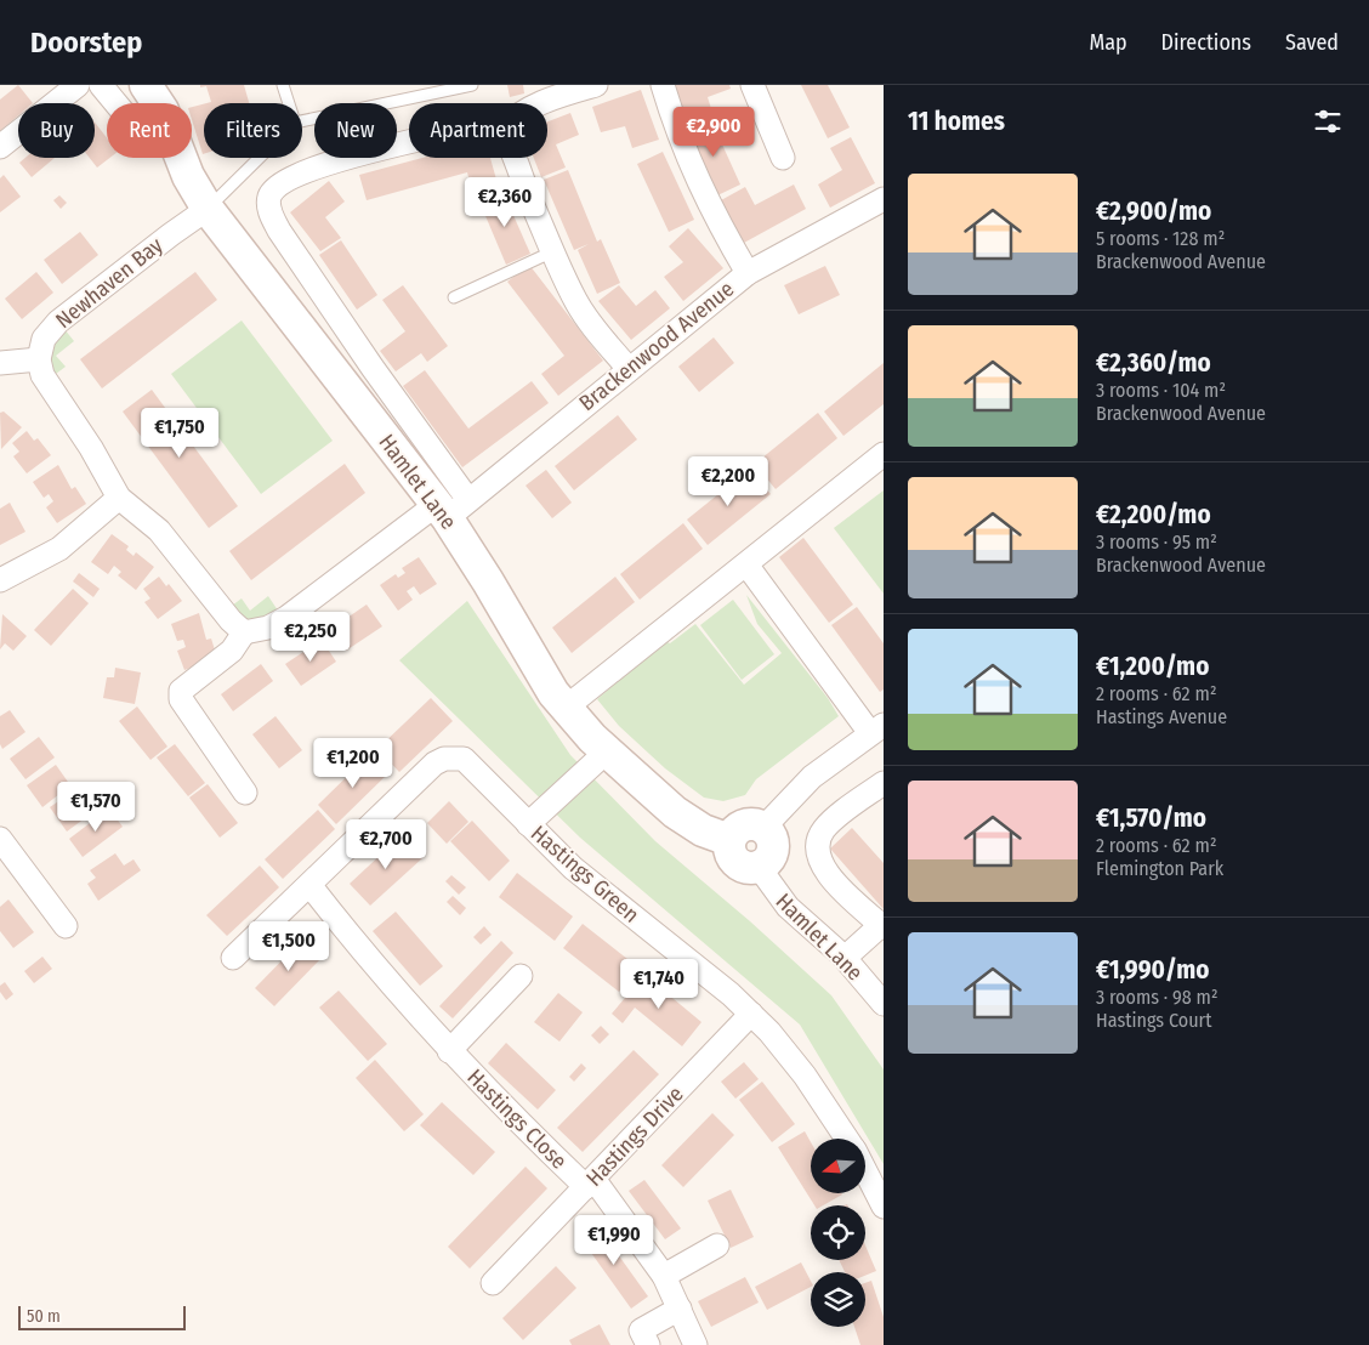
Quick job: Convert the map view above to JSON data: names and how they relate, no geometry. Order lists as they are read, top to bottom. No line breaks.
{"streets":{"street":["Newhaven Bay","Brackenwood Avenue","Hamlet Lane","Hastings Green","Hastings Close","Hastings Drive"]},"crossings":[["Newhaven Bay","Hamlet Lane"],["Brackenwood Avenue","Hamlet Lane"],["Hastings Green","Hastings Close"],["Hastings Green","Hastings Drive"],["Hastings Close","Hastings Drive"]],"scale_bar":"50 m","north":"left","page":{"header":"Doorstep","nav":["Map","Directions","Saved"],"heading":"11 homes","chip":["Buy","Rent","Filters","New","Apartment"],"price":["€2,900","€2,360","€1,750","€2,200","€2,250","€1,200","€1,570","€2,700","€1,500","€1,740","€1,990"],"list":[{"name":"€2,900/mo","note":"5 rooms · 128 m² · Brackenwood Avenue"},{"name":"€2,360/mo","note":"3 rooms · 104 m² · Brackenwood Avenue"},{"name":"€2,200/mo","note":"3 rooms · 95 m² · Brackenwood Avenue"},{"name":"€1,200/mo","note":"2 rooms · 62 m² · Hastings Avenue"},{"name":"€1,570/mo","note":"2 rooms · 62 m² · Flemington Park"},{"name":"€1,990/mo","note":"3 rooms · 98 m² · Hastings Court"}],"scale":"50 m"}}
